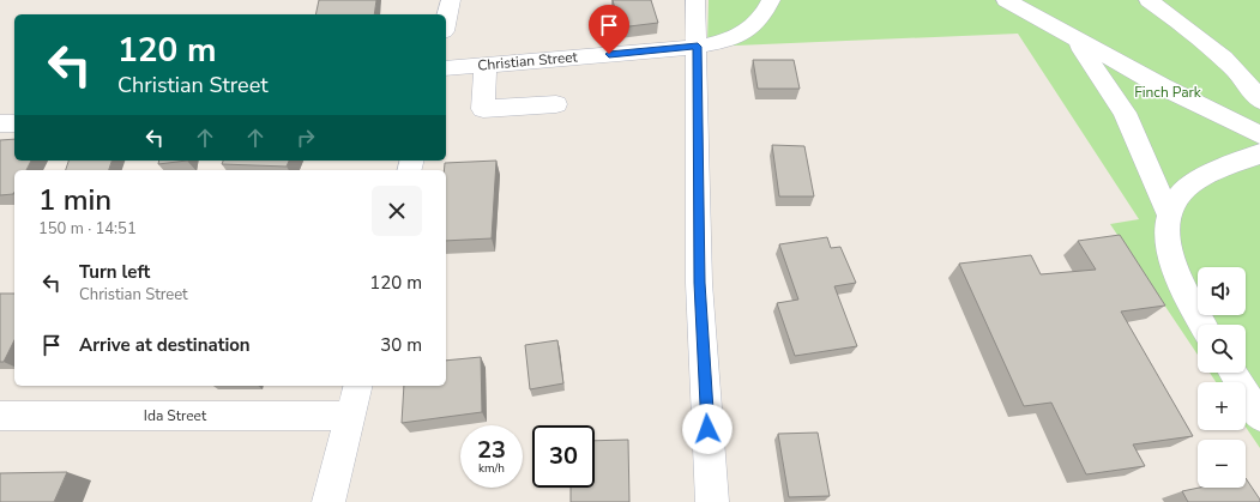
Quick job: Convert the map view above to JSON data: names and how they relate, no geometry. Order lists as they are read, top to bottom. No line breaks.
{"streets":{"street":["Christian Street","Ida Street"]},"parks":["Finch Park"],"page":{"turn":["120 m","Christian Street"],"heading":["1 min","150 m · 14:51"],"list":[{"name":"Turn left","note":"Christian Street","value":"120 m"},{"name":"Arrive at destination","value":"30 m"}],"map_buttons":["+","−"],"speed":"23 km/h","limit":"30"}}
